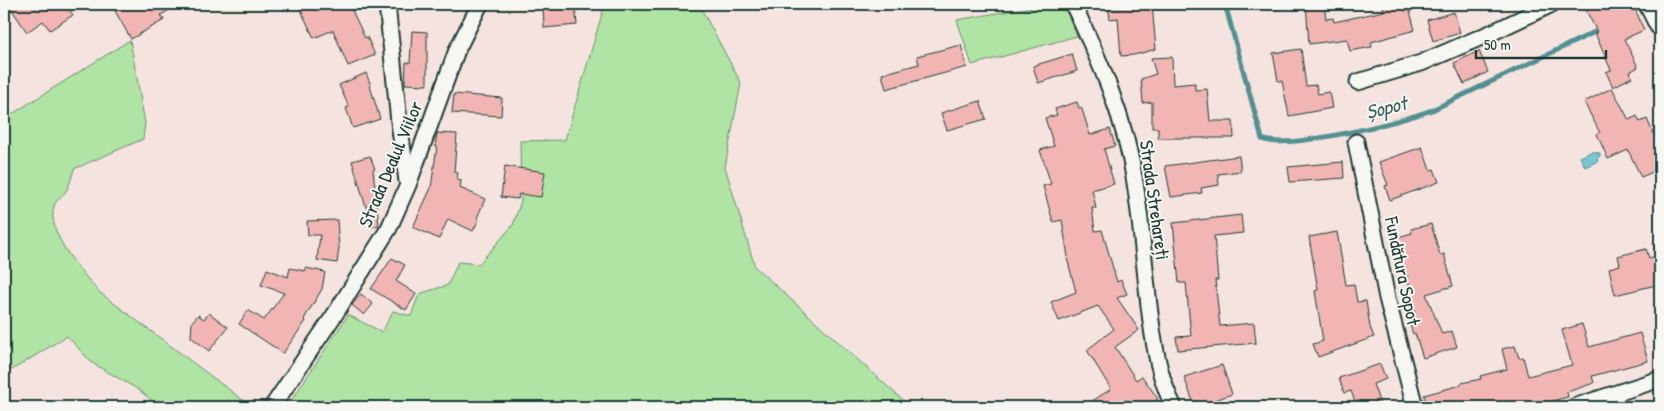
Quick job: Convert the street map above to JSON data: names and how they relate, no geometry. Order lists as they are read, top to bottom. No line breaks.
{"streets":{"street":["Strada Dealul Viilor","Strada Strehareți","Fundătura Sopot"]},"water":["Șopot"],"scale_bar":"50 m"}
